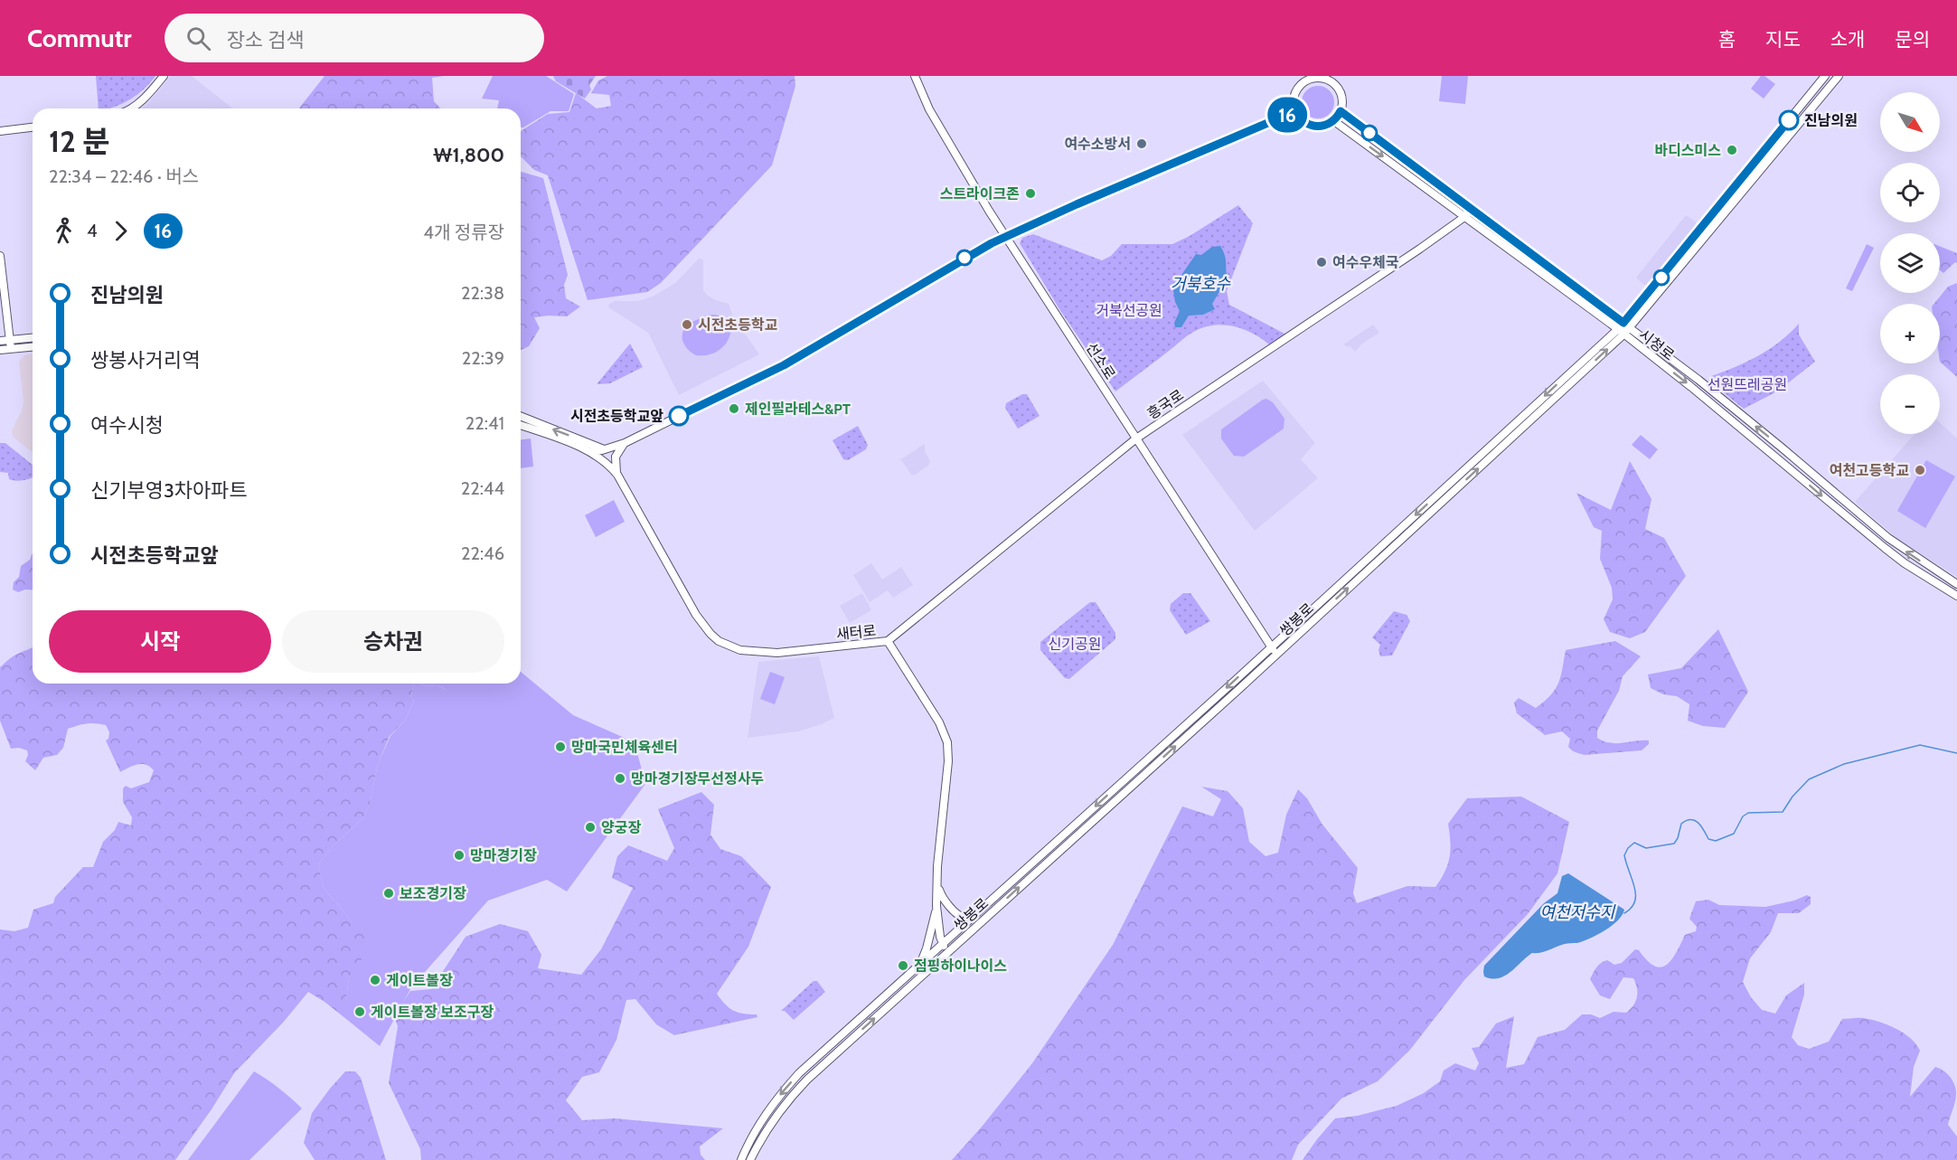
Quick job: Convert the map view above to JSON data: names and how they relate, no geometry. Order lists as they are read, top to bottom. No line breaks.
{"streets":{"street":["시청로","선소로","흥국로","쌍봉로","새터로"]},"crossings":[["시청로","흥국로"],["시청로","쌍봉로"],["선소로","흥국로"],["선소로","쌍봉로"],["흥국로","새터로"],["쌍봉로","새터로"]],"water":["거북호수","여천저수지"],"parks":["거북선공원","선원뜨레공원","신기공원"],"places":["진남의원","여수소방서","바디스미스","스트라이크존","여수우체국","시전초등학교","제인필라테스&PT","시전초등학교앞","여천고등학교","망마국민체육센터","망마경기장무선정사두","양궁장","망마경기장","보조경기장","점핑하이나이스","게이트볼장","게이트볼장 보조구장"],"lines":["bus line 16"],"north":"bottom right","page":{"header":"Commutr","search":"장소 검색","nav":["홈","지도","소개","문의"],"on_map":"16","map_buttons":["+","−"],"heading":["12 분","22:34 – 22:46 · 버스","₩1,800"],"legs":["4","16","4개 정류장"],"list":[{"name":"진남의원","value":"22:38"},{"name":"쌍봉사거리역","value":"22:39"},{"name":"여수시청","value":"22:41"},{"name":"신기부영3차아파트","value":"22:44"},{"name":"시전초등학교앞","value":"22:46"}],"buttons":["시작","승차권"]}}
